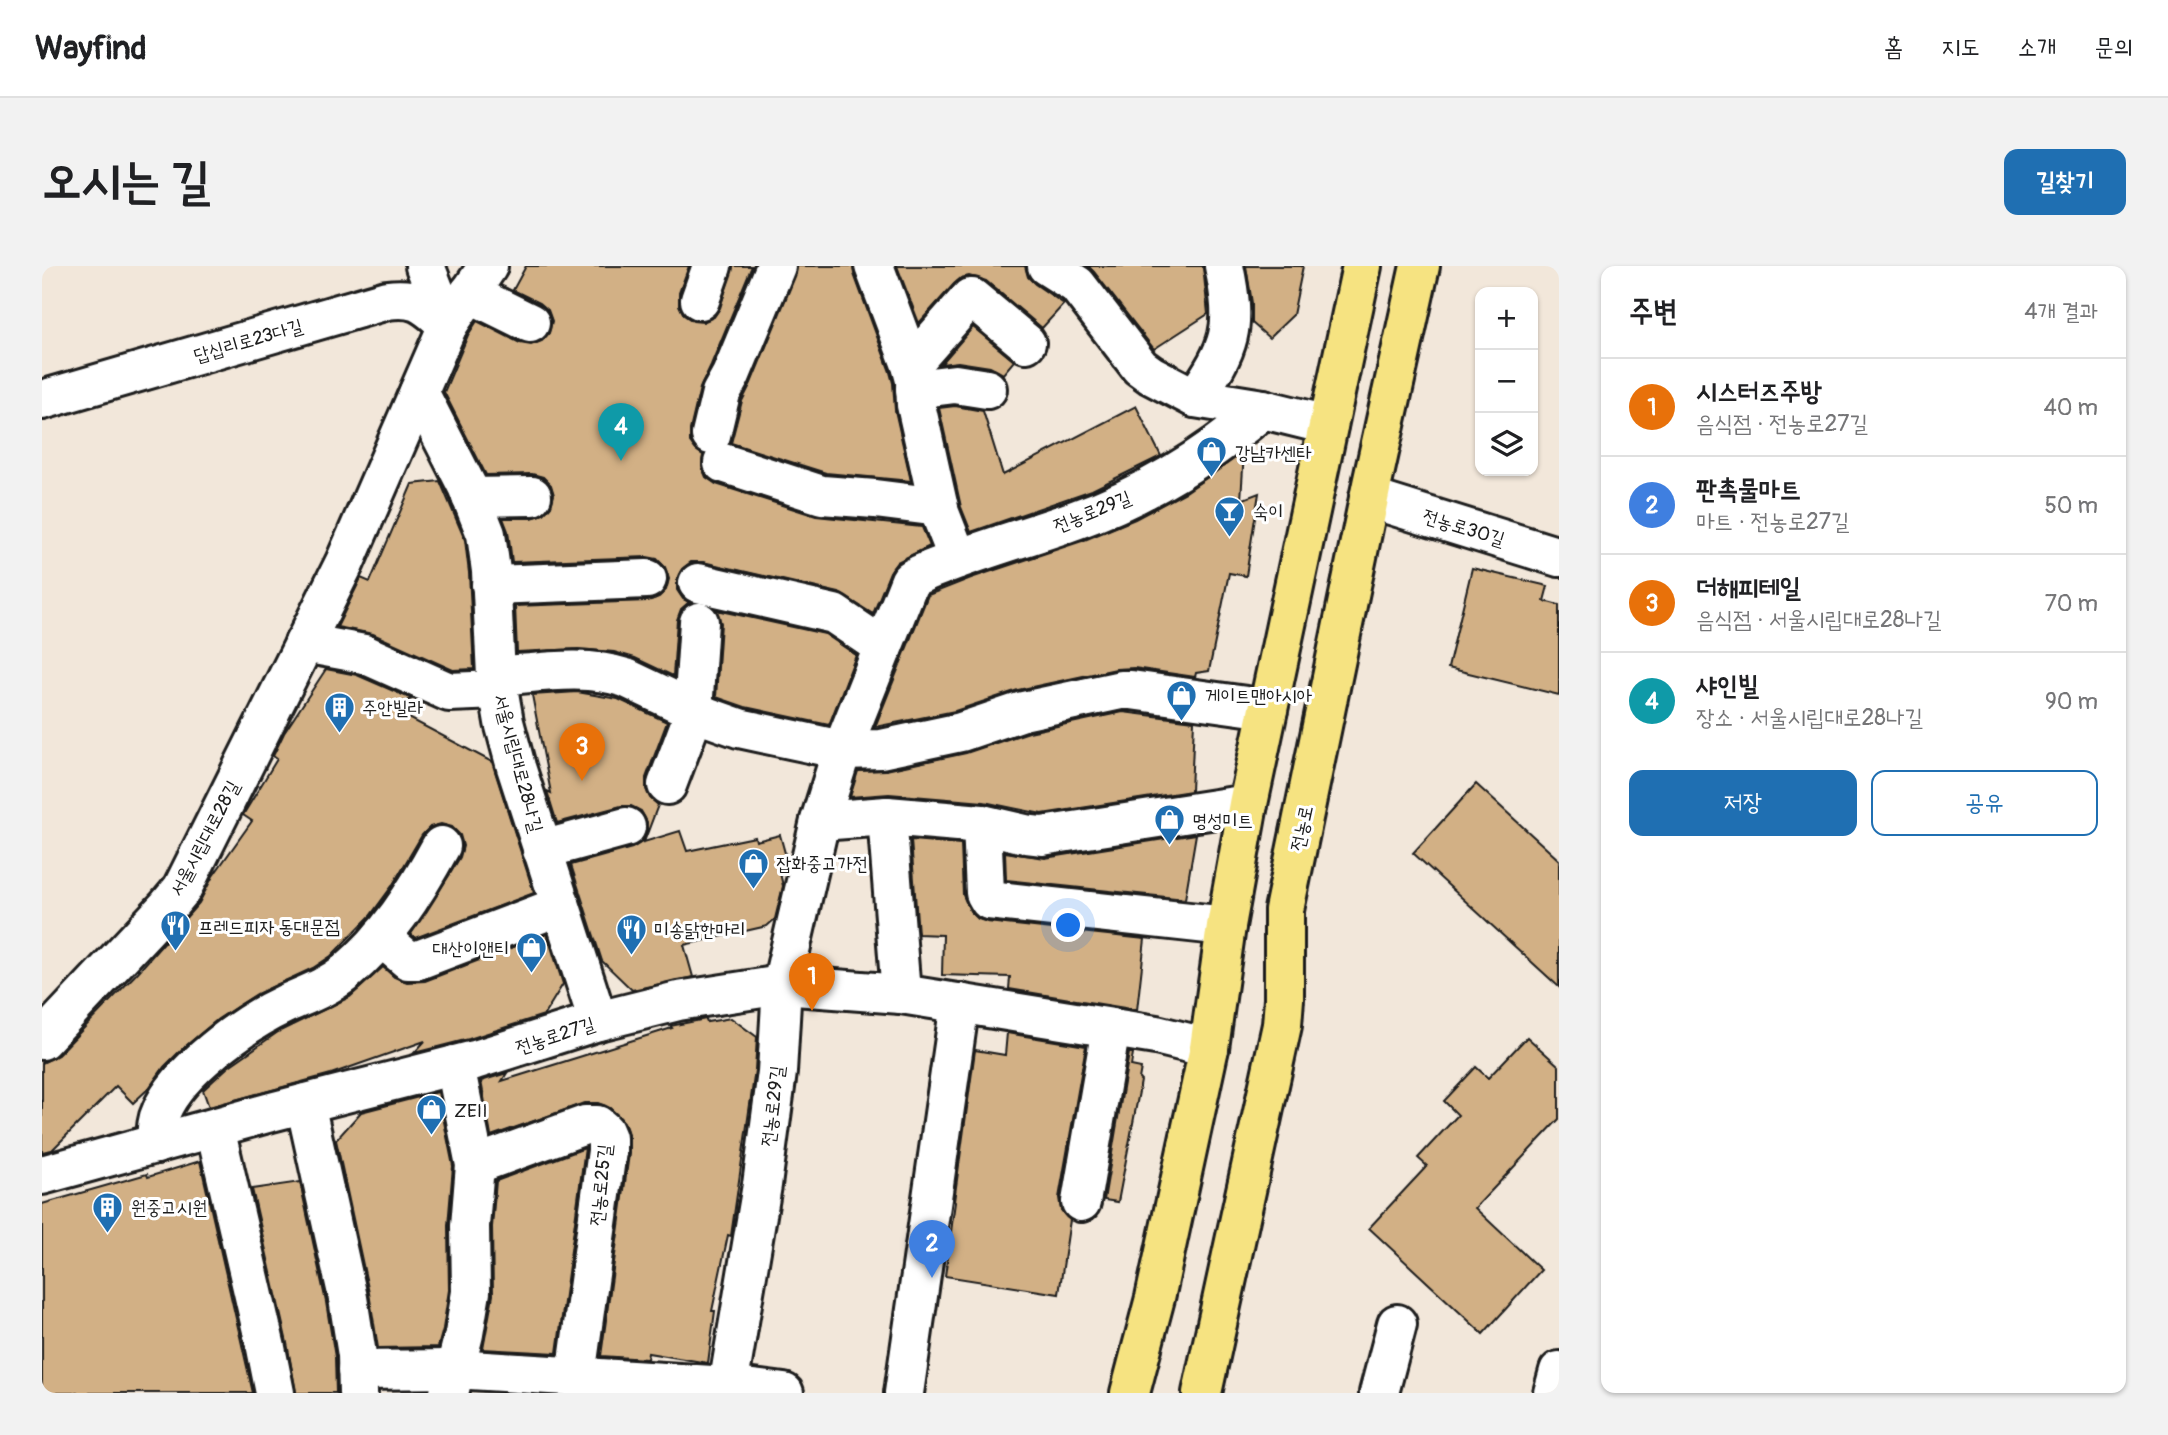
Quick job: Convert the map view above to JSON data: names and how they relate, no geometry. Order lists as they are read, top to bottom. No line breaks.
{"streets":{"main road":["전농로"],"street":["답십리로23다길","전농로29길","전농로30길","서울시립대로28나길","서울시립대로28길","전농로27길","전농로25길"]},"crossings":[["답십리로23다길","서울시립대로28길"],["전농로29길","전농로27길"],["전농로30길","전농로"],["서울시립대로28나길","서울시립대로28길"],["서울시립대로28나길","전농로27길"]],"places":{"shop":["강남카센타","게이트맨아시아","명성미트","잡화중고가전","대산이앤티","ZEII"],"bar":["숙이"],"building":["주안빌라","원중고시원"],"restaurant":["프레드피자 동대문점","미송닭한마리"]},"page":{"header":"Wayfind","nav":["홈","지도","소개","문의"],"buttons":["길찾기",["저장","공유"]],"title":"오시는 길","heading":["주변","4개 결과"],"map_buttons":["+","−"],"list":[{"mark":"1","name":"시스터즈주방","note":"음식점 · 전농로27길","value":"40 m"},{"mark":"2","name":"판촉물마트","note":"마트 · 전농로27길","value":"50 m"},{"mark":"3","name":"더해피테일","note":"음식점 · 서울시립대로28나길","value":"70 m"},{"mark":"4","name":"샤인빌","note":"장소 · 서울시립대로28나길","value":"90 m"}],"pins":["4","3","1","2"]}}
